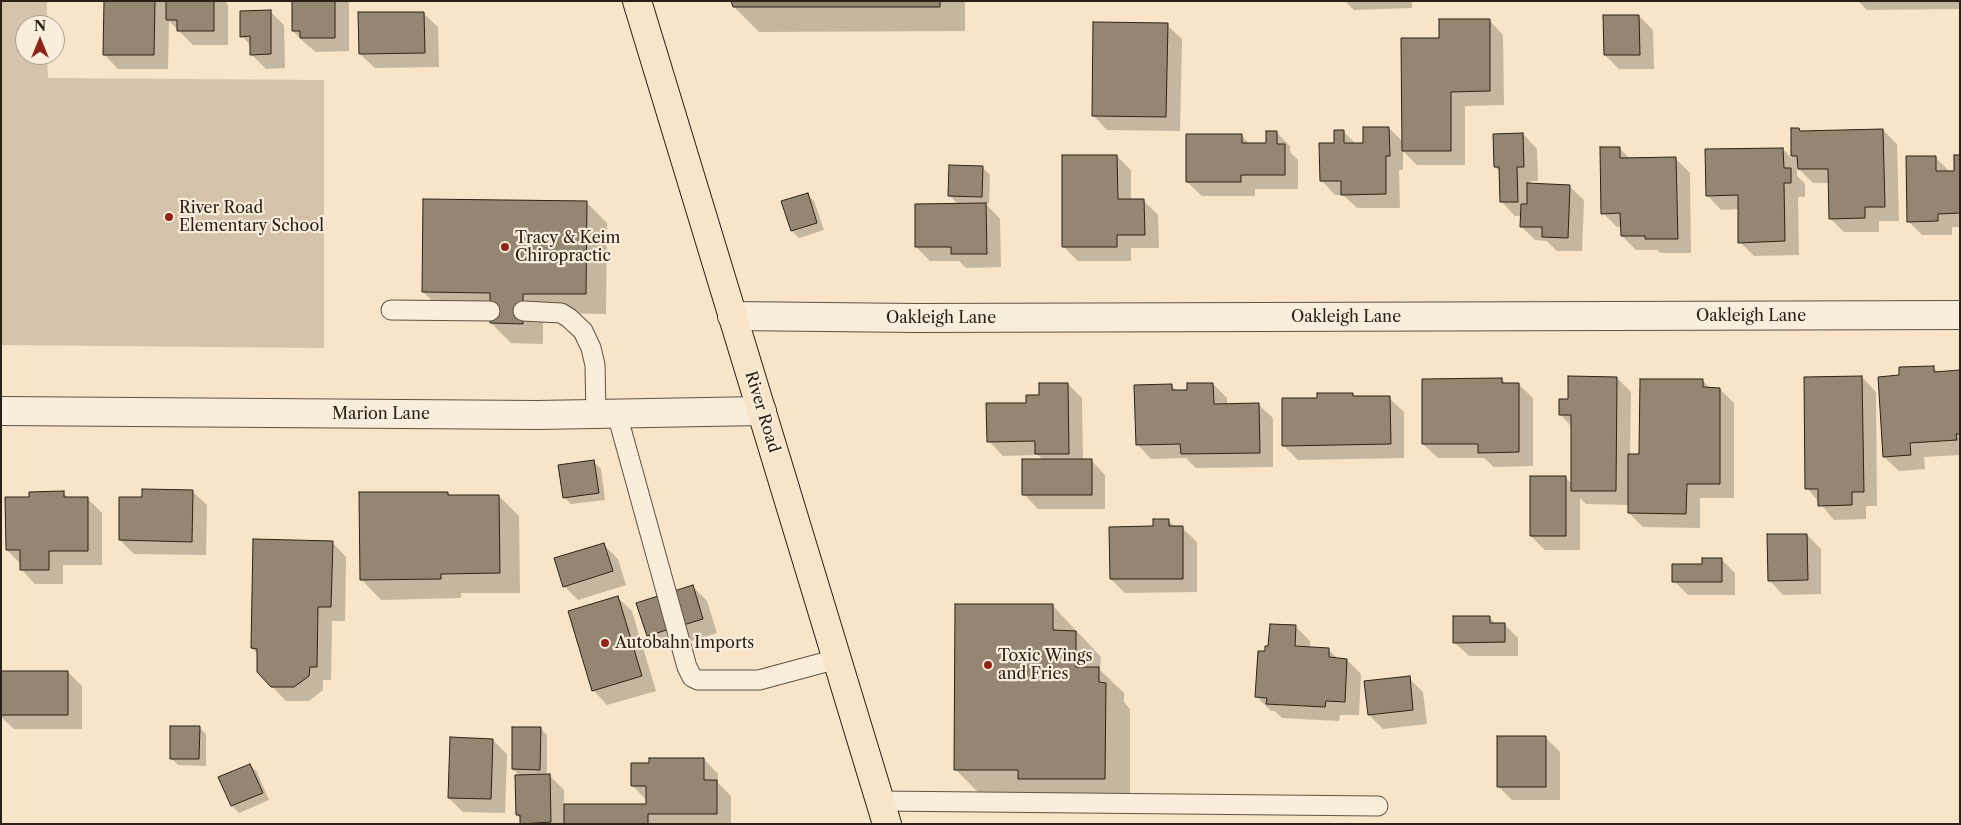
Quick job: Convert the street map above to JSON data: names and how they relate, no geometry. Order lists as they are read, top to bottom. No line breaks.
{"streets":{"main road":["River Road"],"street":["Oakleigh Lane","Marion Lane"]},"crossings":[["Oakleigh Lane","River Road"],["River Road","Marion Lane"]],"places":["River Road Elementary School","Tracy & Keim Chiropractic","Autobahn Imports","Toxic Wings and Fries"],"north":"top"}
